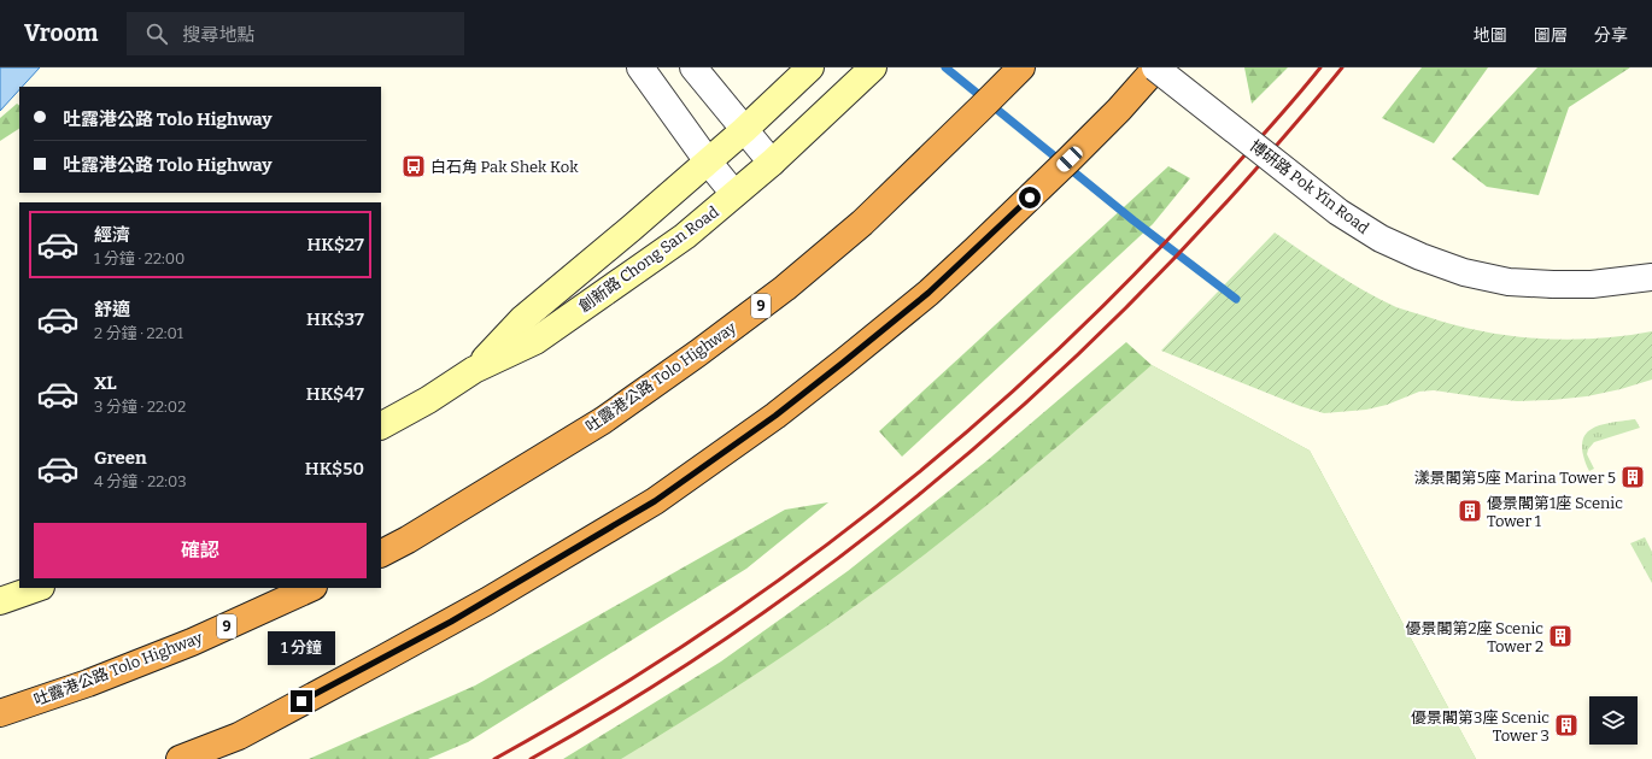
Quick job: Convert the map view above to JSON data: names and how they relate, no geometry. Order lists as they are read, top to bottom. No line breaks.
{"streets":{"highway":["9","吐露港公路 Tolo Highway"],"main road":["創新路 Chong San Road"],"street":["博研路 Pok Yin Road"]},"places":{"bus stop":["白石角 Pak Shek Kok"],"building":["漾景閣第5座 Marina Tower 5","優景閣第1座 Scenic Tower 1","優景閣第2座 Scenic Tower 2","優景閣第3座 Scenic Tower 3"]},"page":{"header":"Vroom","search":"搜尋地點","nav":["地圖","圖層","分享"],"banner":["吐露港公路 Tolo Highway","吐露港公路 Tolo Highway"],"list":[{"name":"經濟","note":"1 分鐘 · 22:00","value":"HK$27"},{"name":"舒適","note":"2 分鐘 · 22:01","value":"HK$37"},{"name":"XL","note":"3 分鐘 · 22:02","value":"HK$47"},{"name":"Green","note":"4 分鐘 · 22:03","value":"HK$50"}],"buttons":"確認","bubble":"1 分鐘"}}
